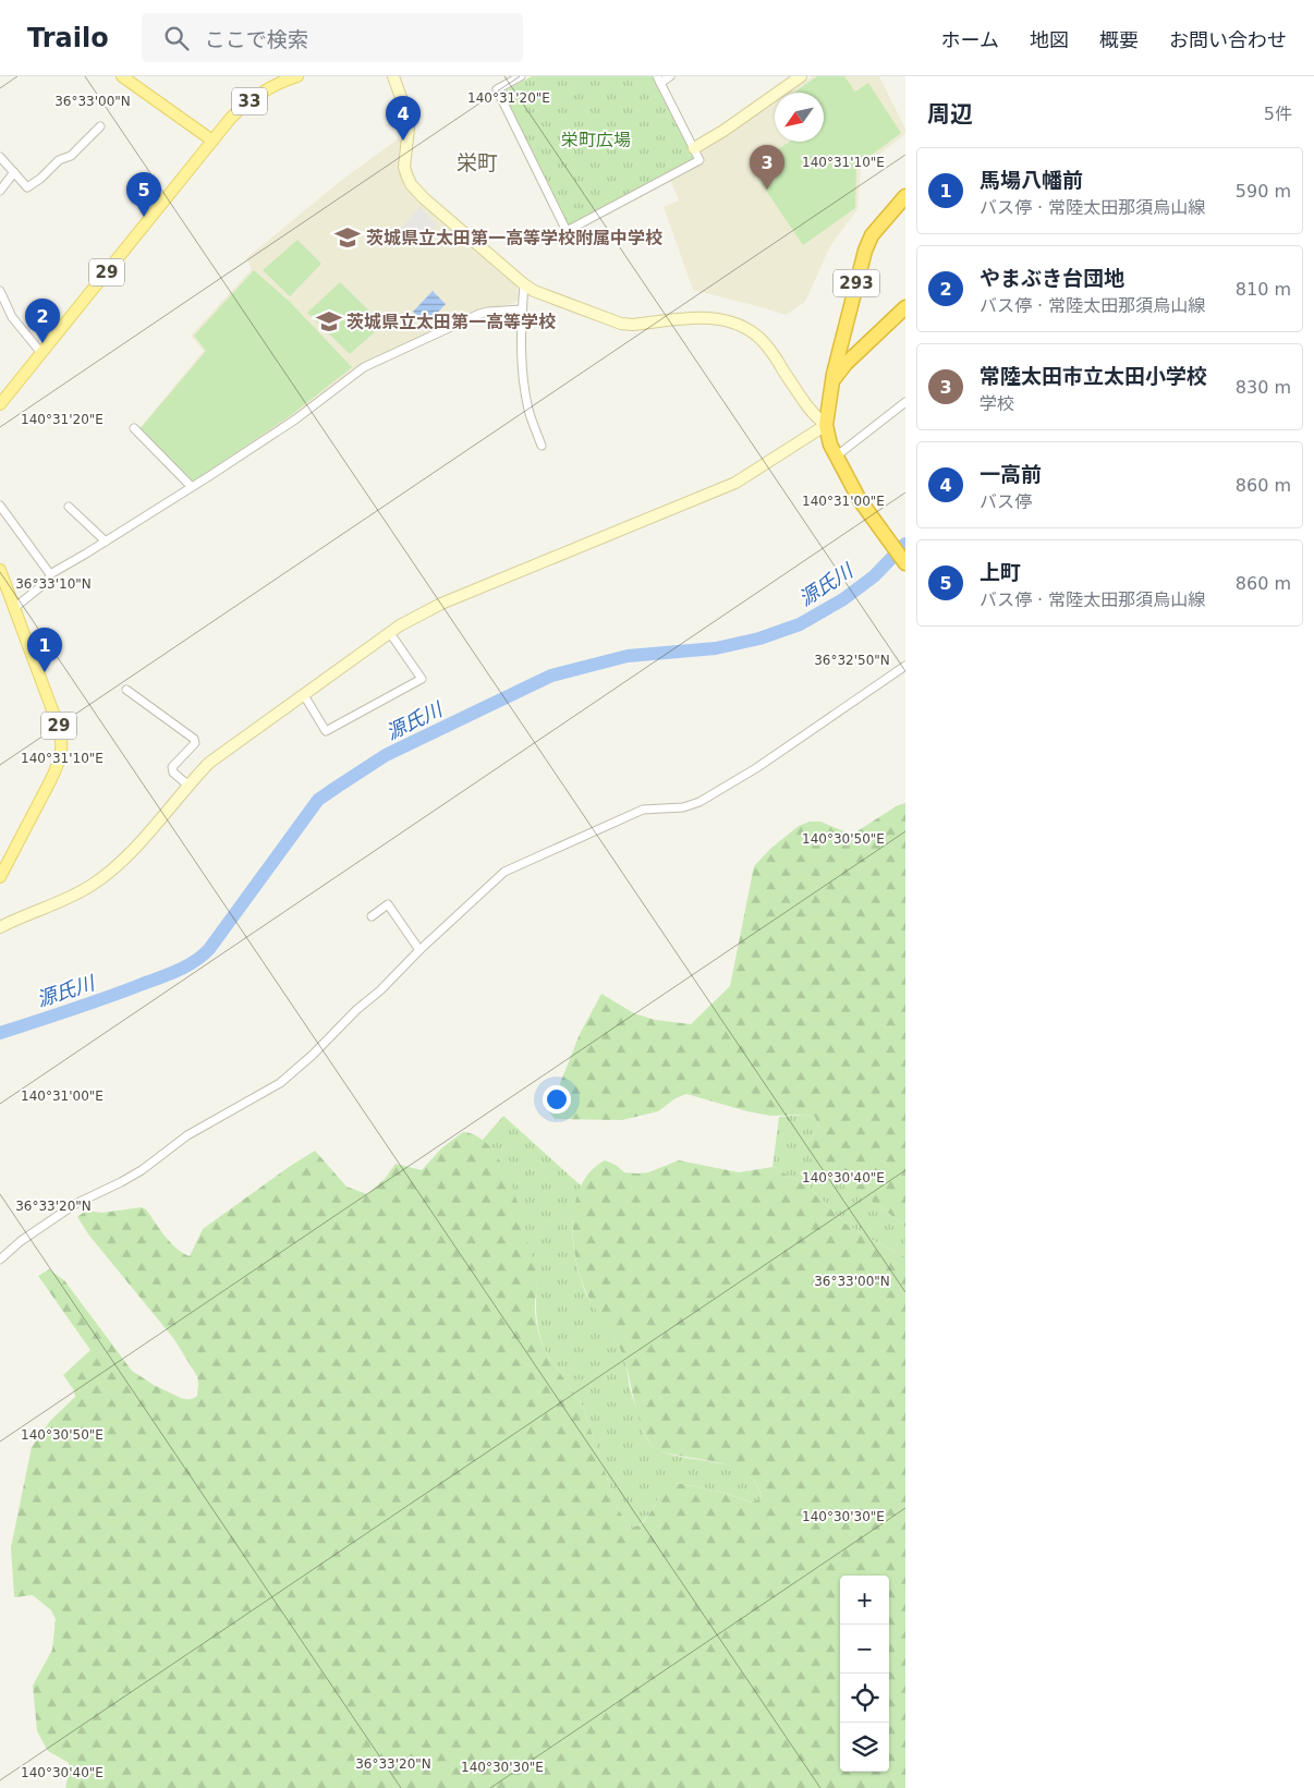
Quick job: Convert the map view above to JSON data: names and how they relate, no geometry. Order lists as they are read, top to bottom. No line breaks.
{"streets":{"highway":["293"],"main road":["33","29"]},"crossings":[["33","29"]],"districts":["栄町"],"water":["源氏川"],"parks":["栄町広場"],"places":{"school or university":["茨城県立太田第一高等学校附属中学校","茨城県立太田第一高等学校"]},"north":"bottom left","page":{"header":"Trailo","search":"ここで検索","nav":["ホーム","地図","概要","お問い合わせ"],"heading":["周辺","5件"],"pins":["4","3","5","2","1"],"list":[{"mark":"1","name":"馬場八幡前","note":"バス停 · 常陸太田那須烏山線","value":"590 m"},{"mark":"2","name":"やまぶき台団地","note":"バス停 · 常陸太田那須烏山線","value":"810 m"},{"mark":"3","name":"常陸太田市立太田小学校","note":"学校","value":"830 m"},{"mark":"4","name":"一高前","note":"バス停","value":"860 m"},{"mark":"5","name":"上町","note":"バス停 · 常陸太田那須烏山線","value":"860 m"}],"map_buttons":["+","−"]},"coordinates":["140°31'20\"E","36°33'00\"N","140°31'10\"E","140°31'00\"E","36°33'10\"N","36°32'50\"N","140°30'50\"E","140°30'40\"E","36°33'20\"N","140°30'30\"E"]}
